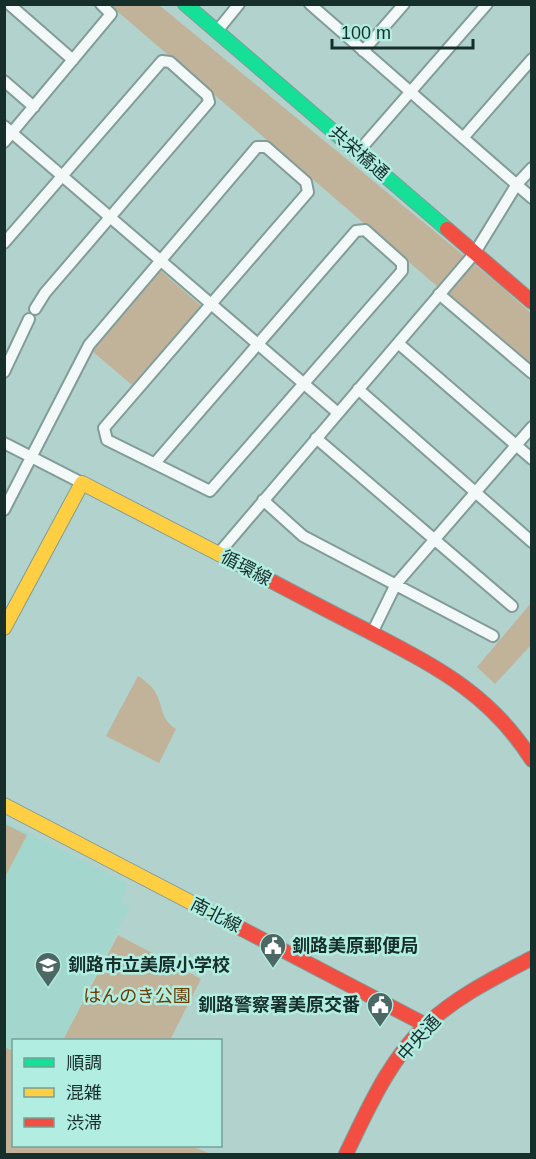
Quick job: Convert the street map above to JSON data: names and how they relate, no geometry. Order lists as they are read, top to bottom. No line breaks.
{"streets":{"street":["共栄橋通","循環線","南北線","中央通"]},"crossings":[["南北線","中央通"]],"parks":["はんのき公園"],"places":{"public building":["釧路美原郵便局","釧路警察署美原交番"],"school or university":["釧路市立美原小学校"]},"legend":["順調","混雑","渋滞"],"scale_bar":"100 m"}
